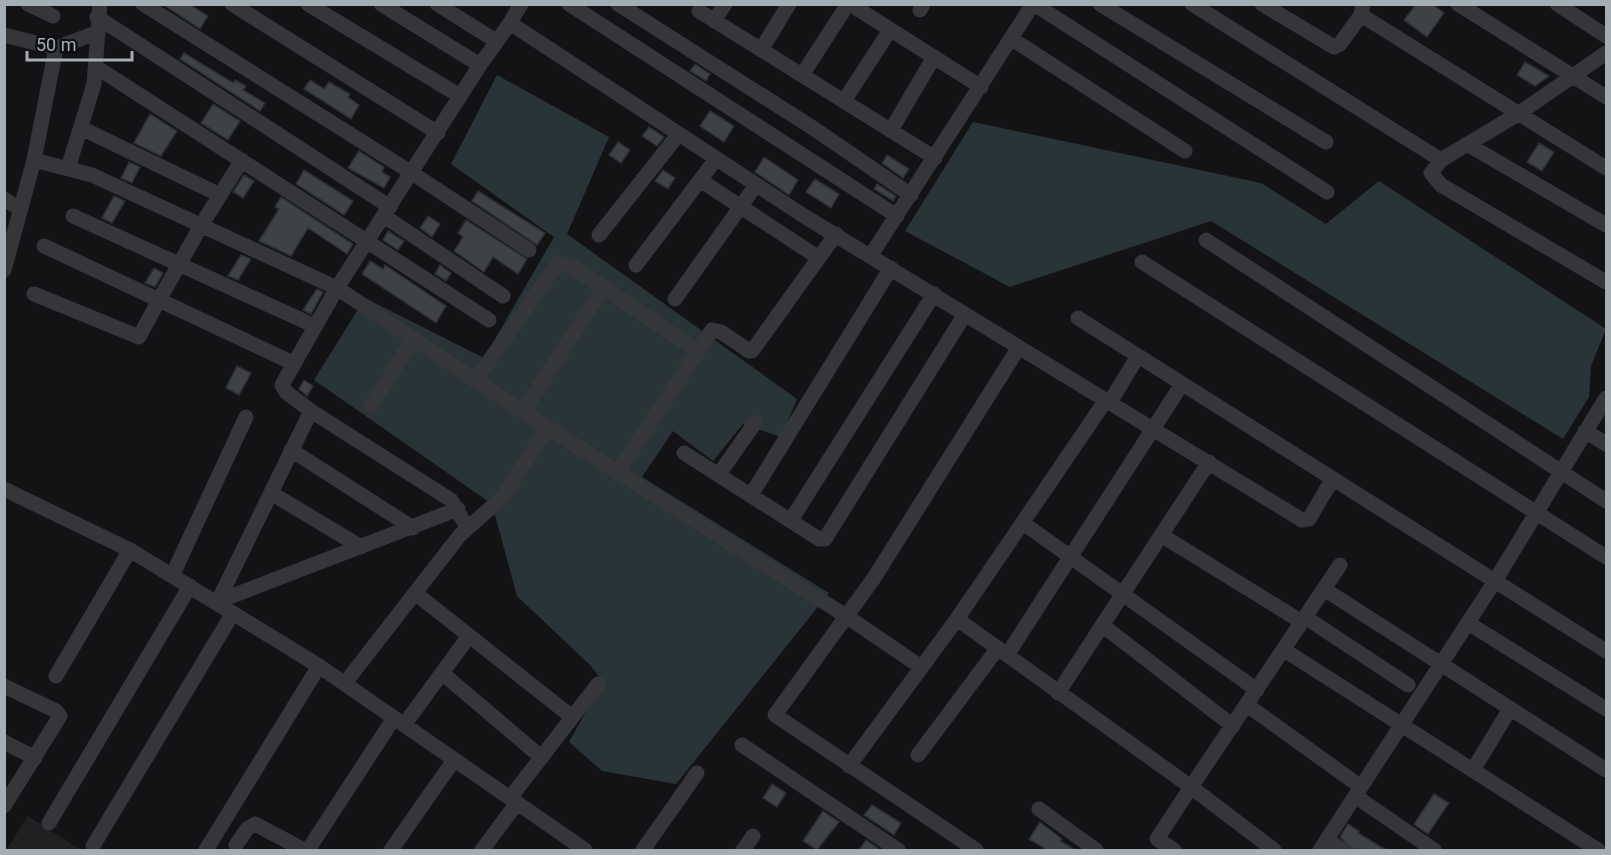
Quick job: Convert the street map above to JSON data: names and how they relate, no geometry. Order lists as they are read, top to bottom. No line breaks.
{"scale_bar":"50 m"}
